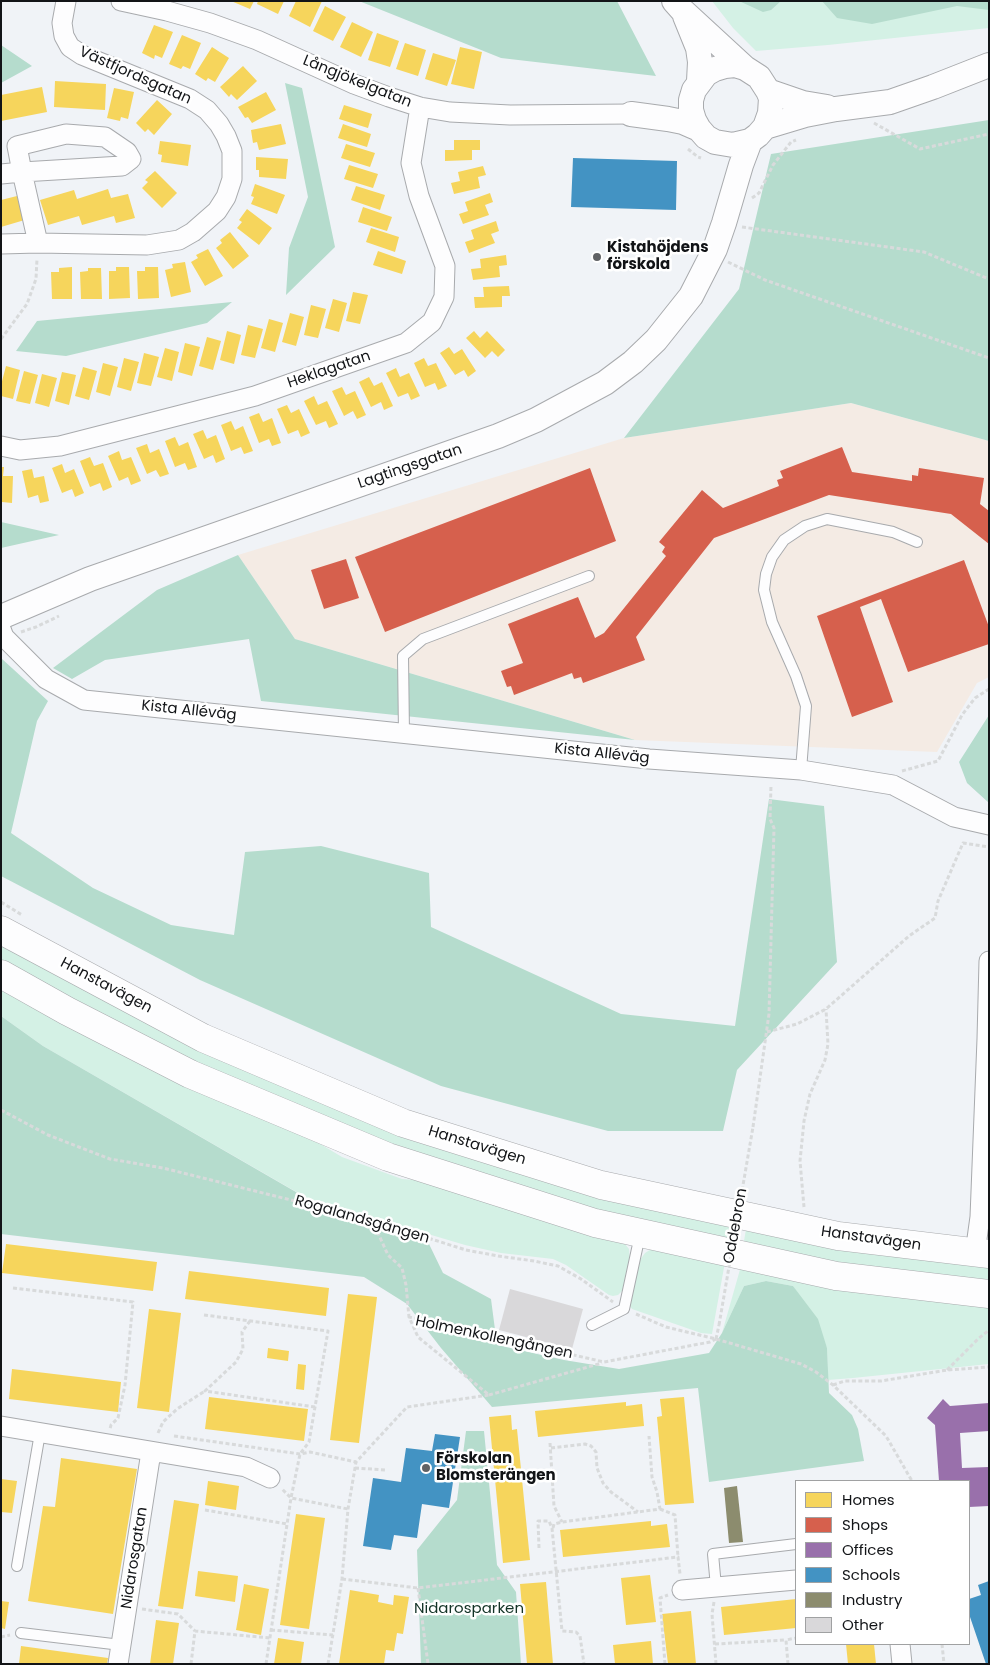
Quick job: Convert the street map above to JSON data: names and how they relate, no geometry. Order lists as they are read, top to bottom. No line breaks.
{"streets":{"main road":["Hanstavägen"],"street":["Västfjordsgatan","Långjökelgatan","Heklagatan","Lagtingsgatan","Kista Alléväg","Nidarosgatan"],"path":["Rogalandsgången","Oddebron","Holmenkollengången"]},"crossings":[["Långjökelgatan","Heklagatan"],["Långjökelgatan","Lagtingsgatan"],["Lagtingsgatan","Kista Alléväg"],["Kista Alléväg","Oddebron"],["Rogalandsgången","Oddebron"],["Rogalandsgången","Holmenkollengången"],["Oddebron","Holmenkollengången"]],"parks":["Nidarosparken"],"places":["Kistahöjdens förskola","Förskolan Blomsterängen"],"legend":["Homes","Shops","Offices","Schools","Industry","Other"]}
